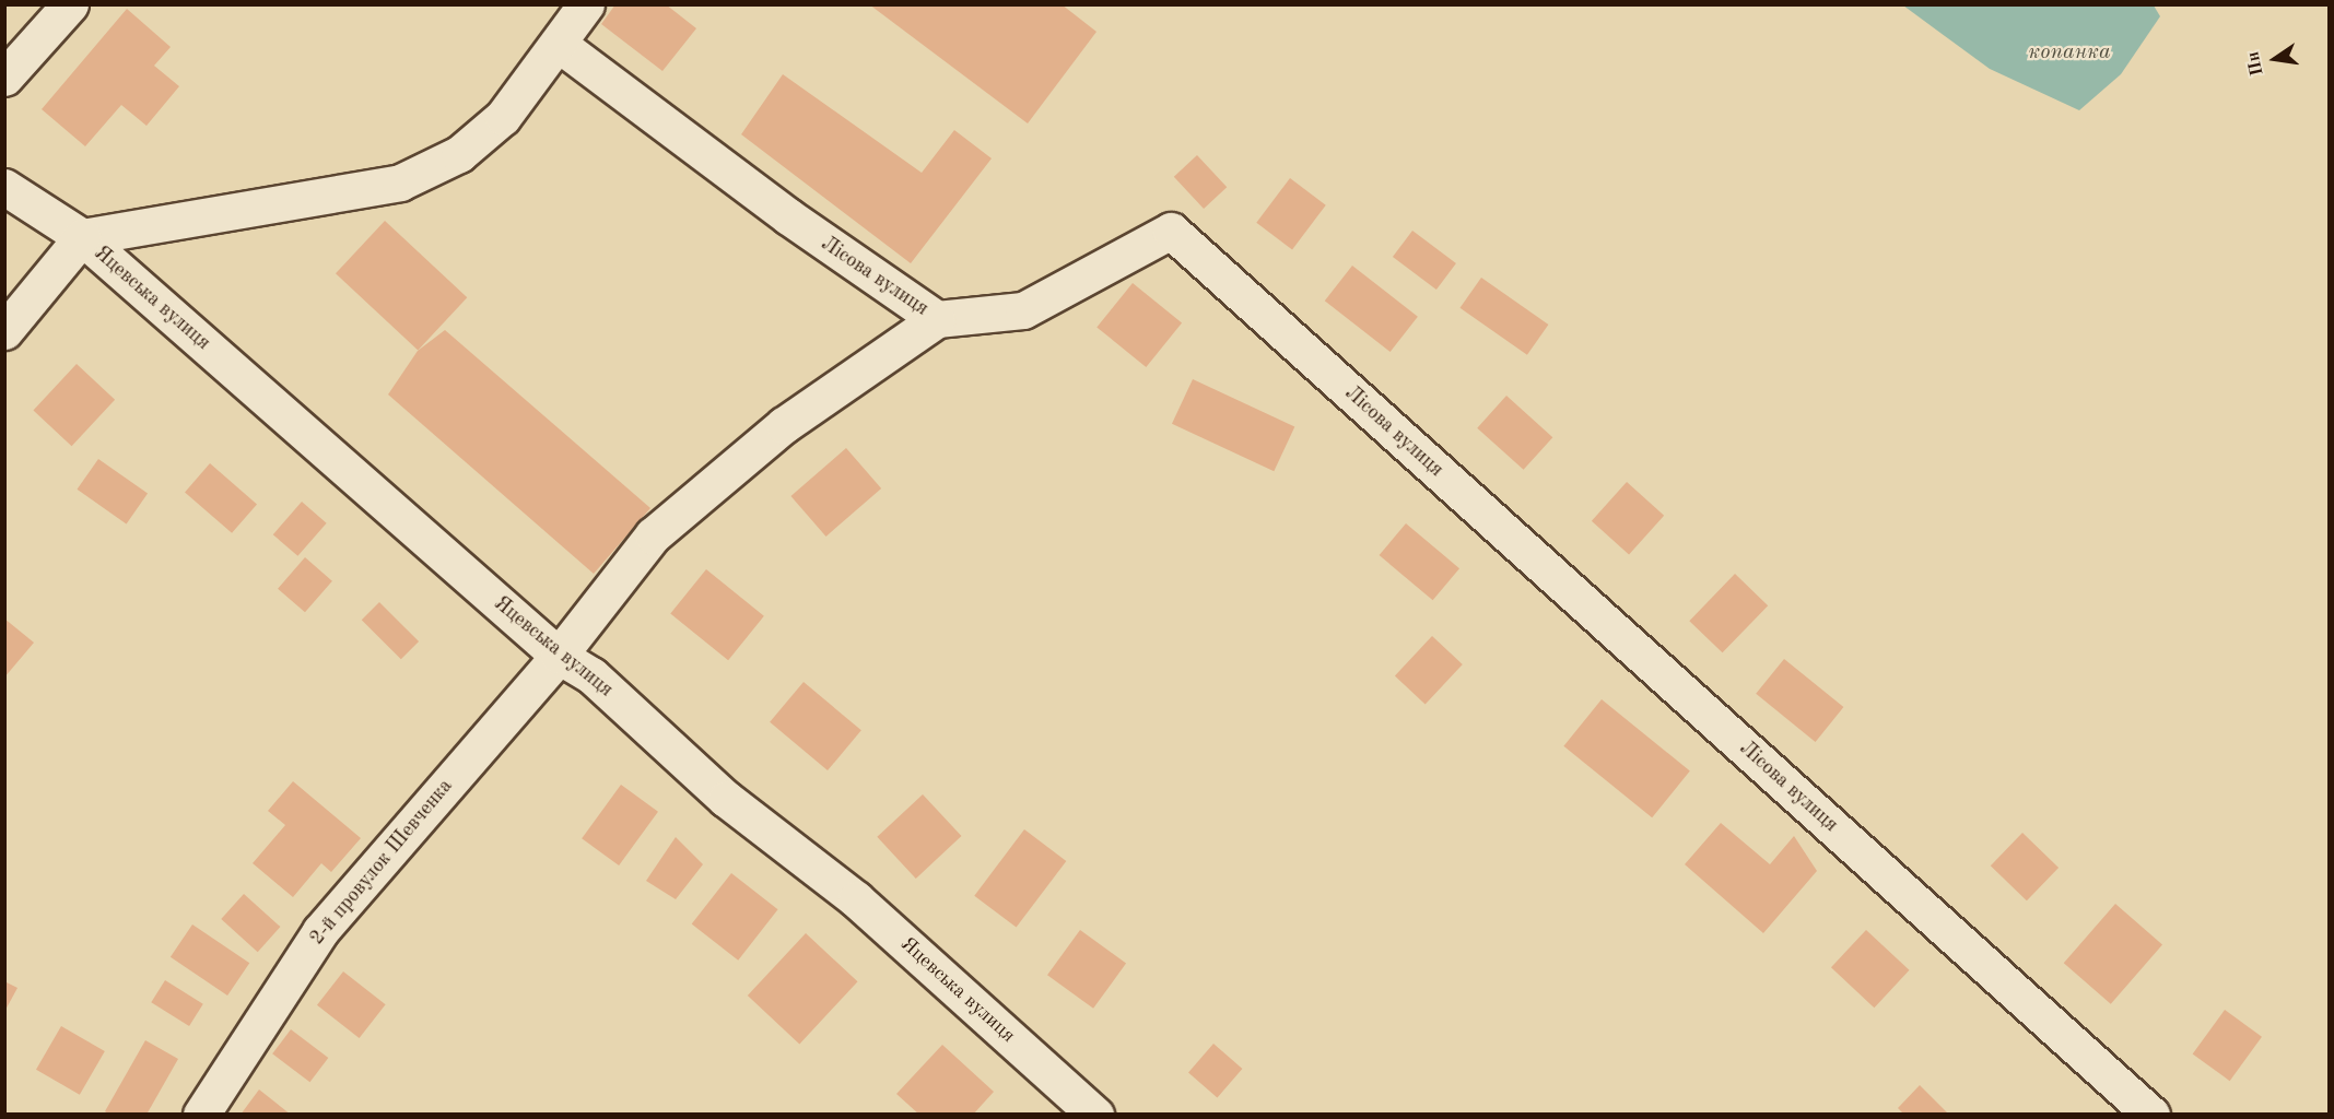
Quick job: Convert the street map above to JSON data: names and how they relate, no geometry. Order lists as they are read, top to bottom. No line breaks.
{"streets":{"street":["Лісова вулиця","Яцевська вулиця","2-й провулок Шевченка"]},"crossings":[["Лісова вулиця","2-й провулок Шевченка"],["Яцевська вулиця","2-й провулок Шевченка"]],"water":["копанка"],"north":"left"}
